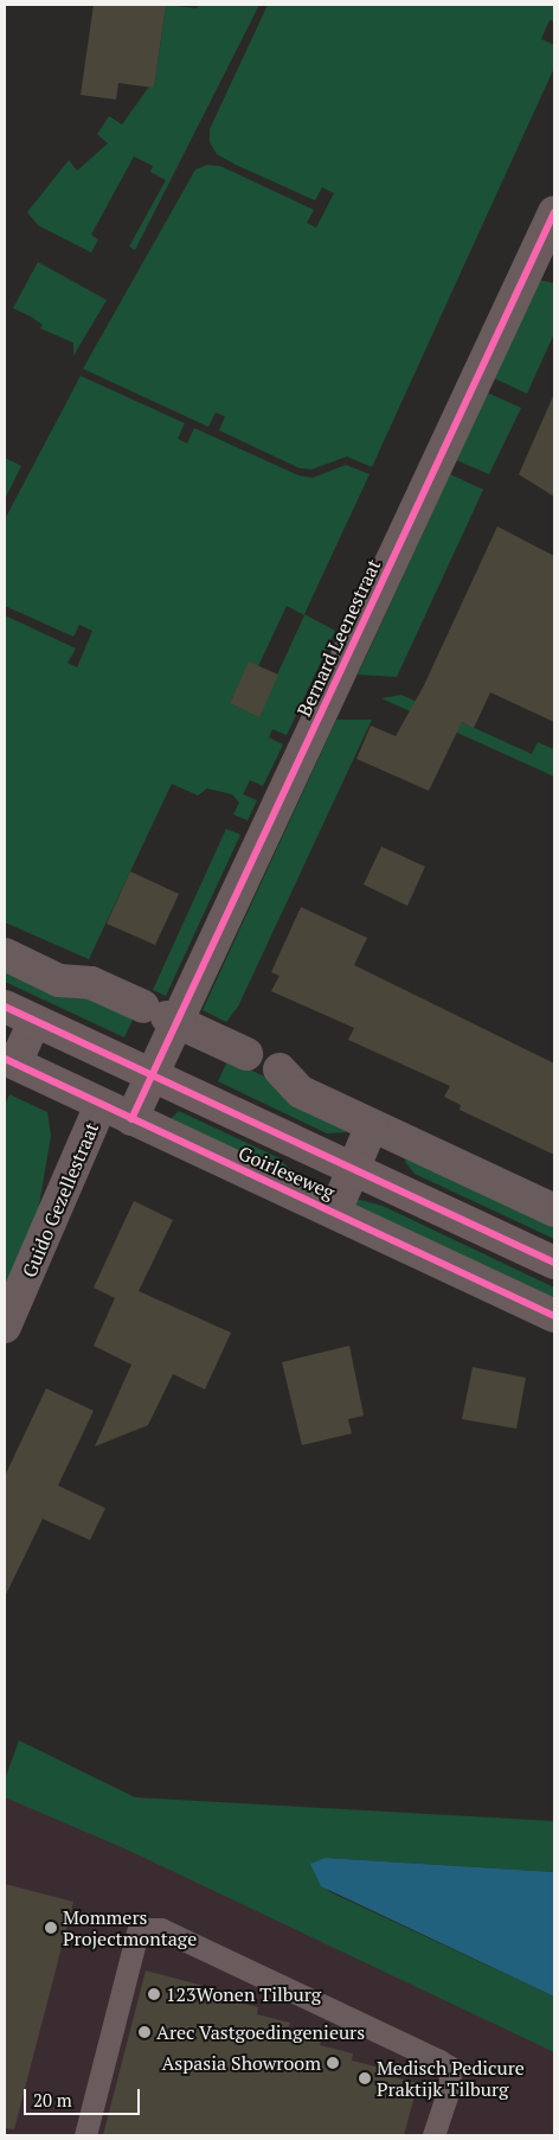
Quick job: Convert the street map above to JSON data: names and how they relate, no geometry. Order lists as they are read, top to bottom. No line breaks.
{"streets":{"street":["Bernard Leenestraat","Goirleseweg","Guido Gezellestraat"]},"crossings":[["Bernard Leenestraat","Goirleseweg"],["Goirleseweg","Guido Gezellestraat"]],"places":["Mommers Projectmontage","123Wonen Tilburg","Arec Vastgoedingenieurs","Aspasia Showroom","Medisch Pedicure Praktijk Tilburg"],"scale_bar":"20 m"}
